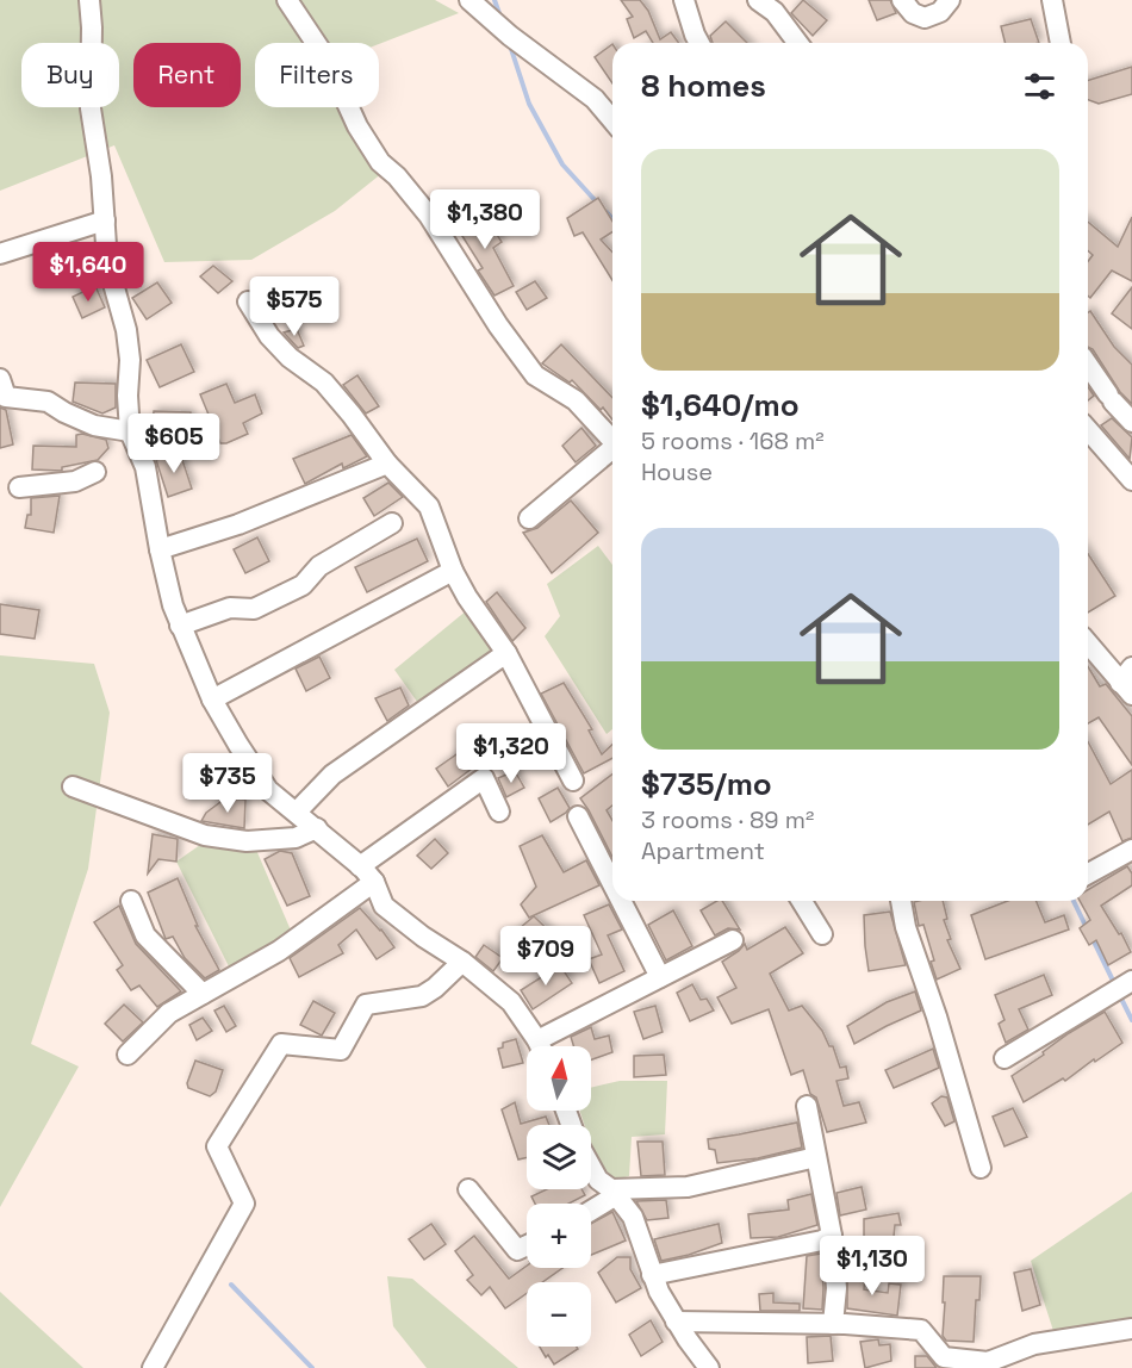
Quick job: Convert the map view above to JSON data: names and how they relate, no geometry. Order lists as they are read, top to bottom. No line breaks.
{"north":"top","page":{"chip":["Buy","Rent","Filters"],"heading":"8 homes","list":[{"name":"$1,640/mo","note":"5 rooms · 168 m² · House"},{"name":"$735/mo","note":"3 rooms · 89 m² · Apartment"}],"price":["$1,380","$1,640","$575","$605","$1,320","$735","$709","$1,130"],"map_buttons":["+","−"]}}
